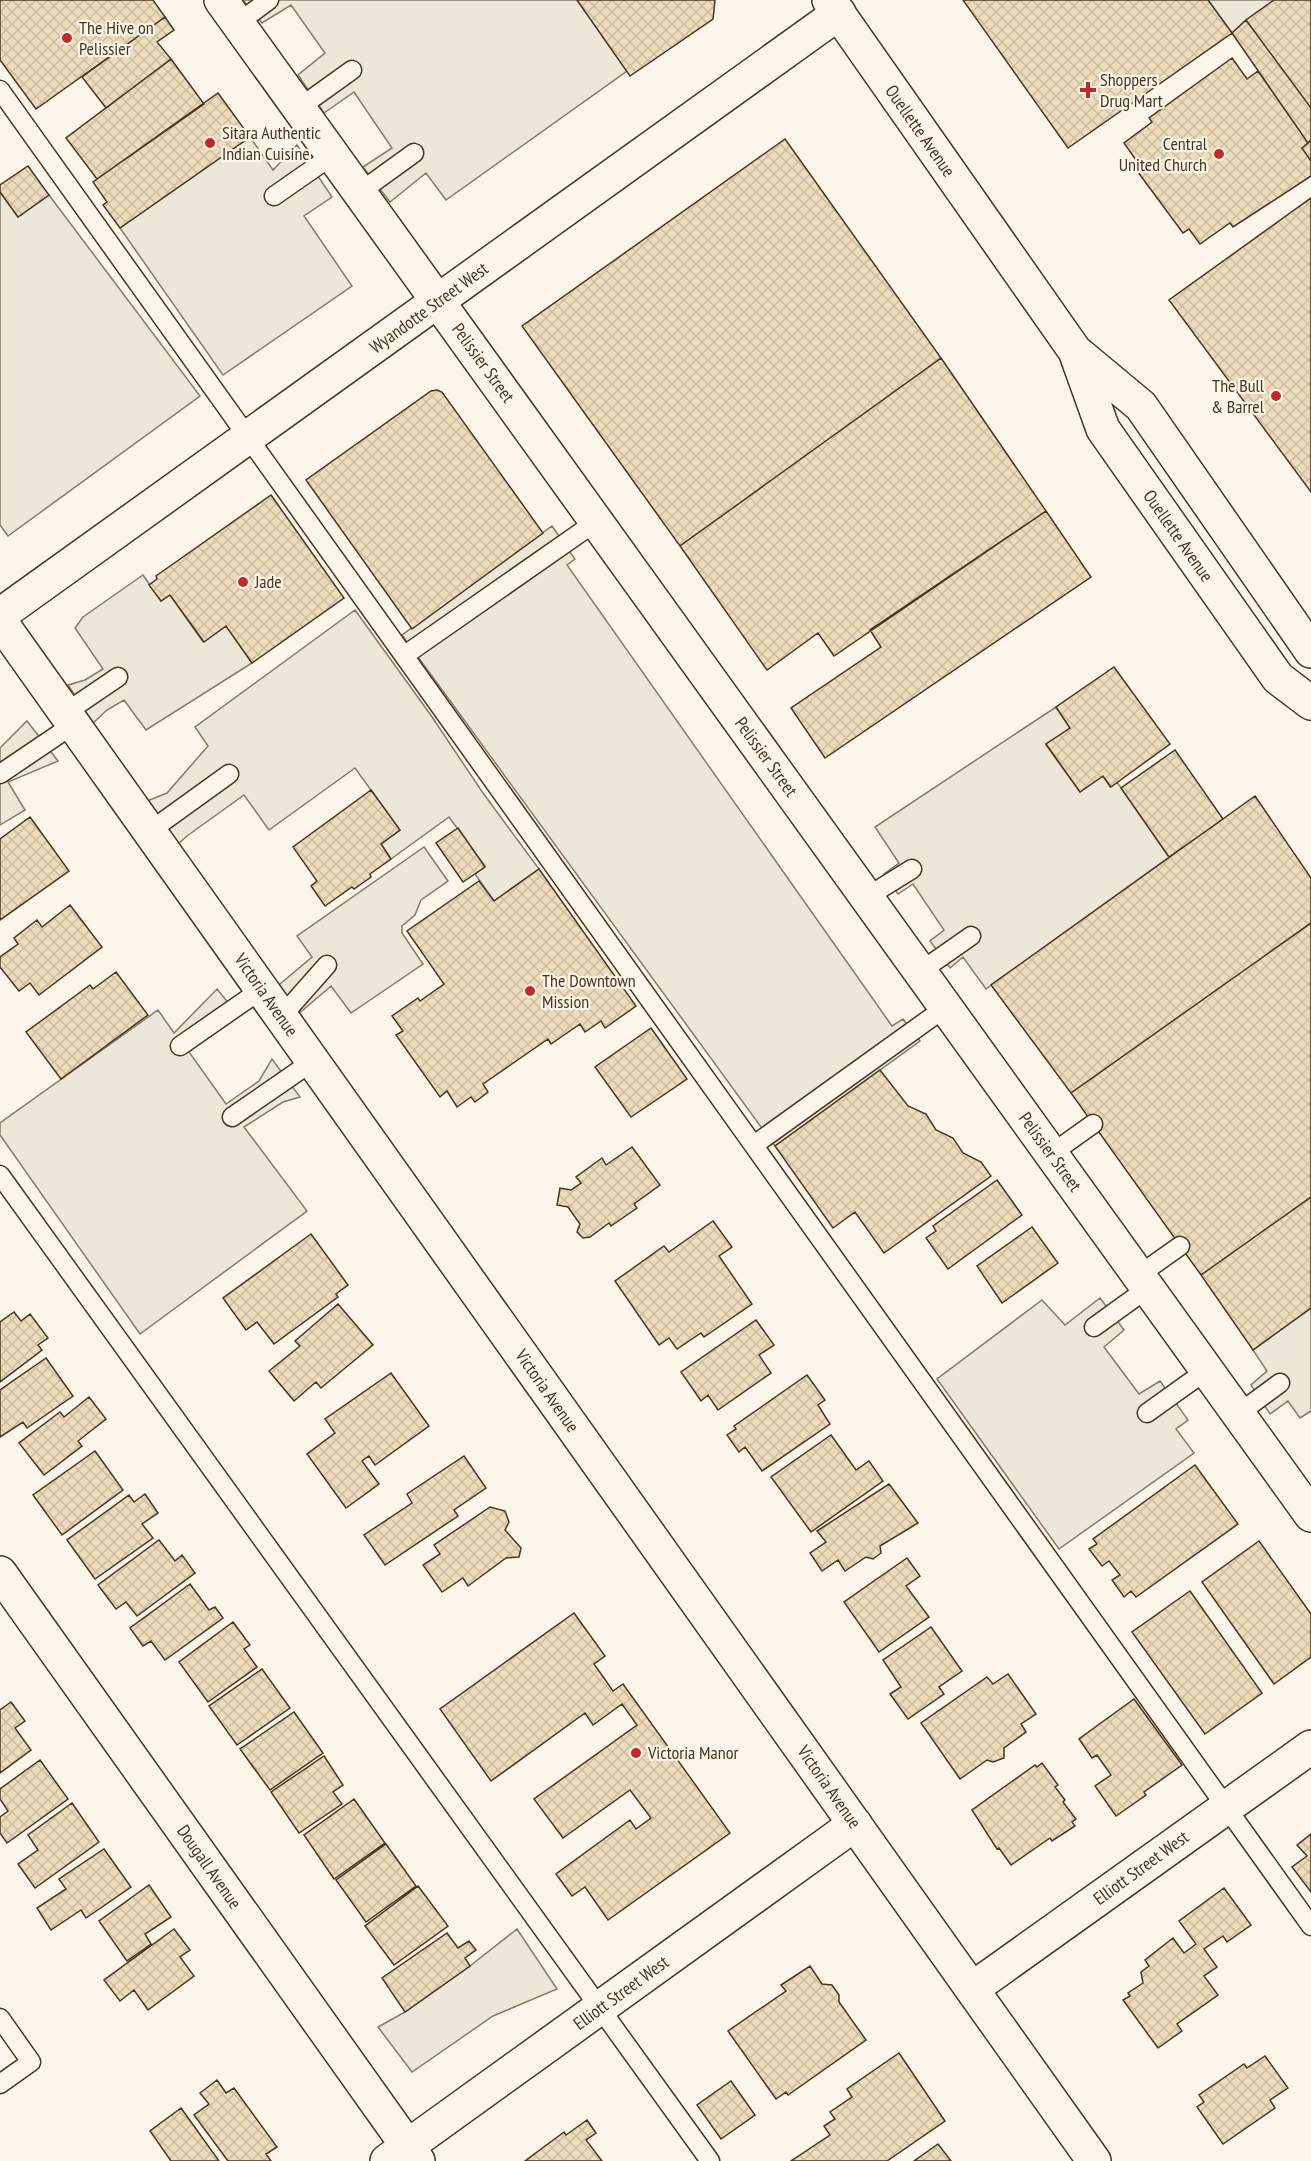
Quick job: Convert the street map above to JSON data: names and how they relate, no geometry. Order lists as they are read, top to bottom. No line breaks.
{"streets":{"street":["Ouellette Avenue","Wyandotte Street West","Pelissier Street","Victoria Avenue","Dougall Avenue","Elliott Street West"]},"crossings":[["Ouellette Avenue","Wyandotte Street West"],["Wyandotte Street West","Pelissier Street"],["Victoria Avenue","Elliott Street West"],["Dougall Avenue","Elliott Street West"]],"places":{"other":["The Hive on Pelissier","Sitara Authentic Indian Cuisine","Central United Church","The Bull & Barrel","Jade","The Downtown Mission","Victoria Manor"],"health":["Shoppers Drug Mart"]}}
